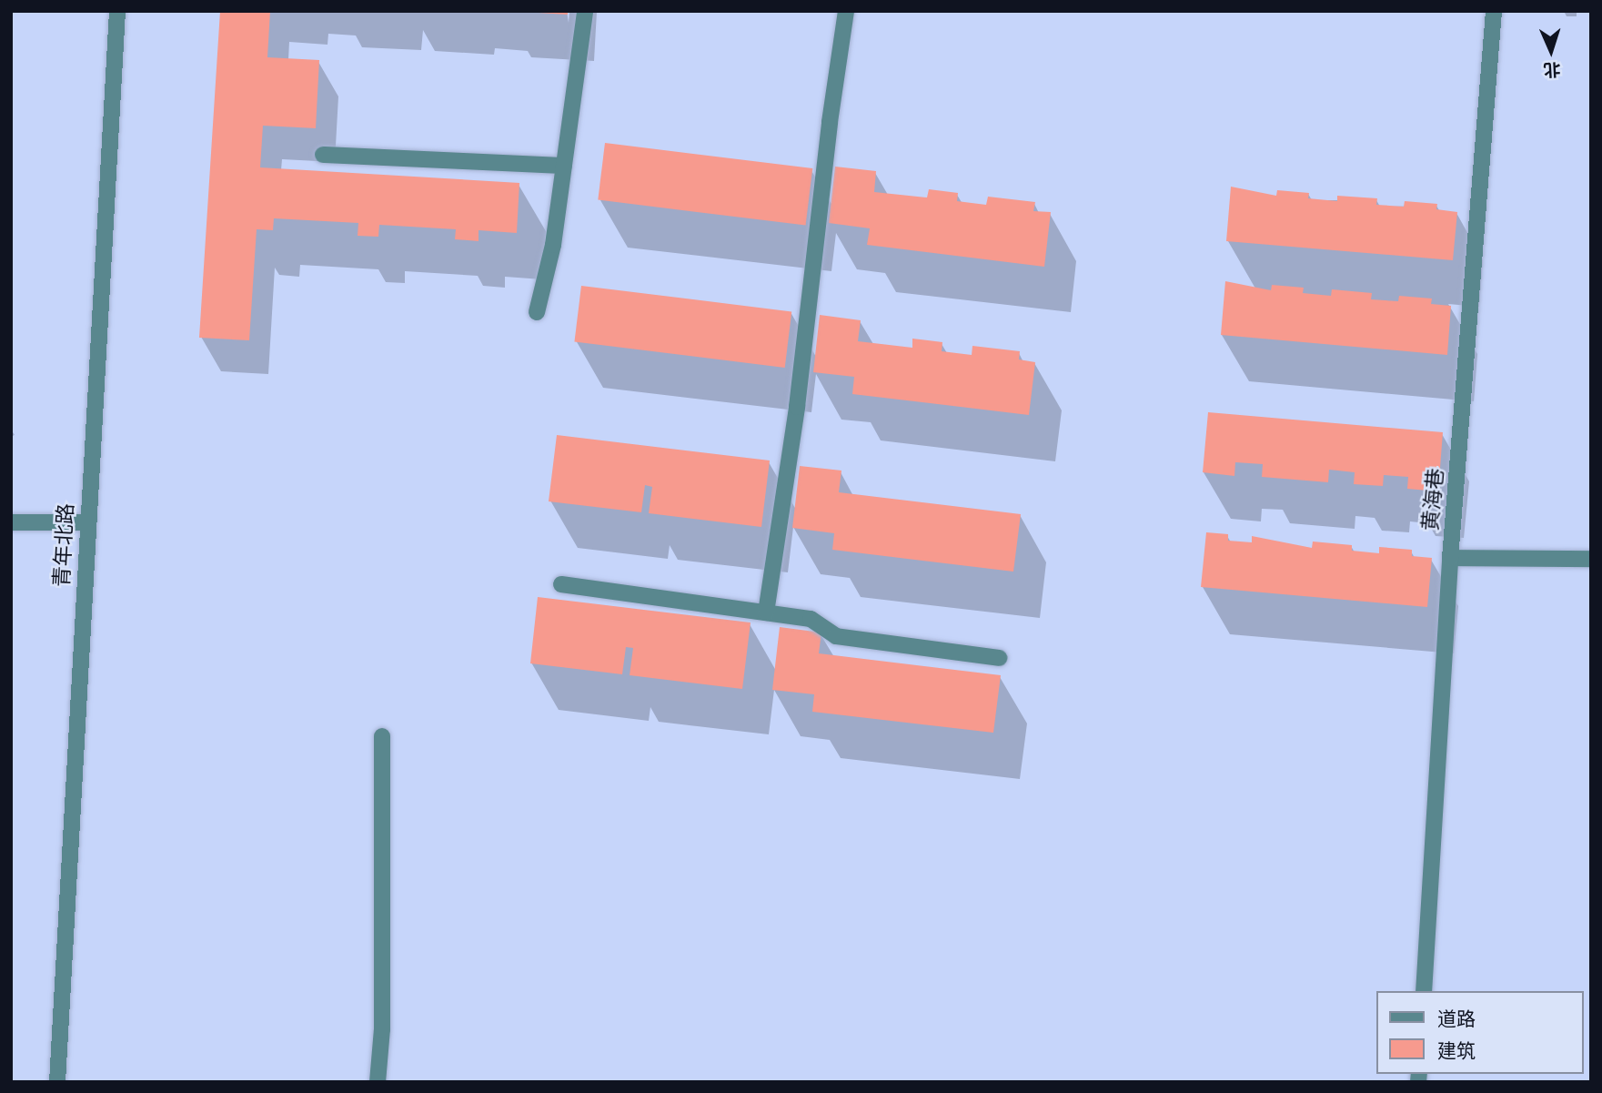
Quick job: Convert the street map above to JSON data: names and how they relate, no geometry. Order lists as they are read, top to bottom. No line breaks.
{"streets":{"street":["黄海巷","青年北路"]},"legend":["道路","建筑"],"north":"bottom"}
